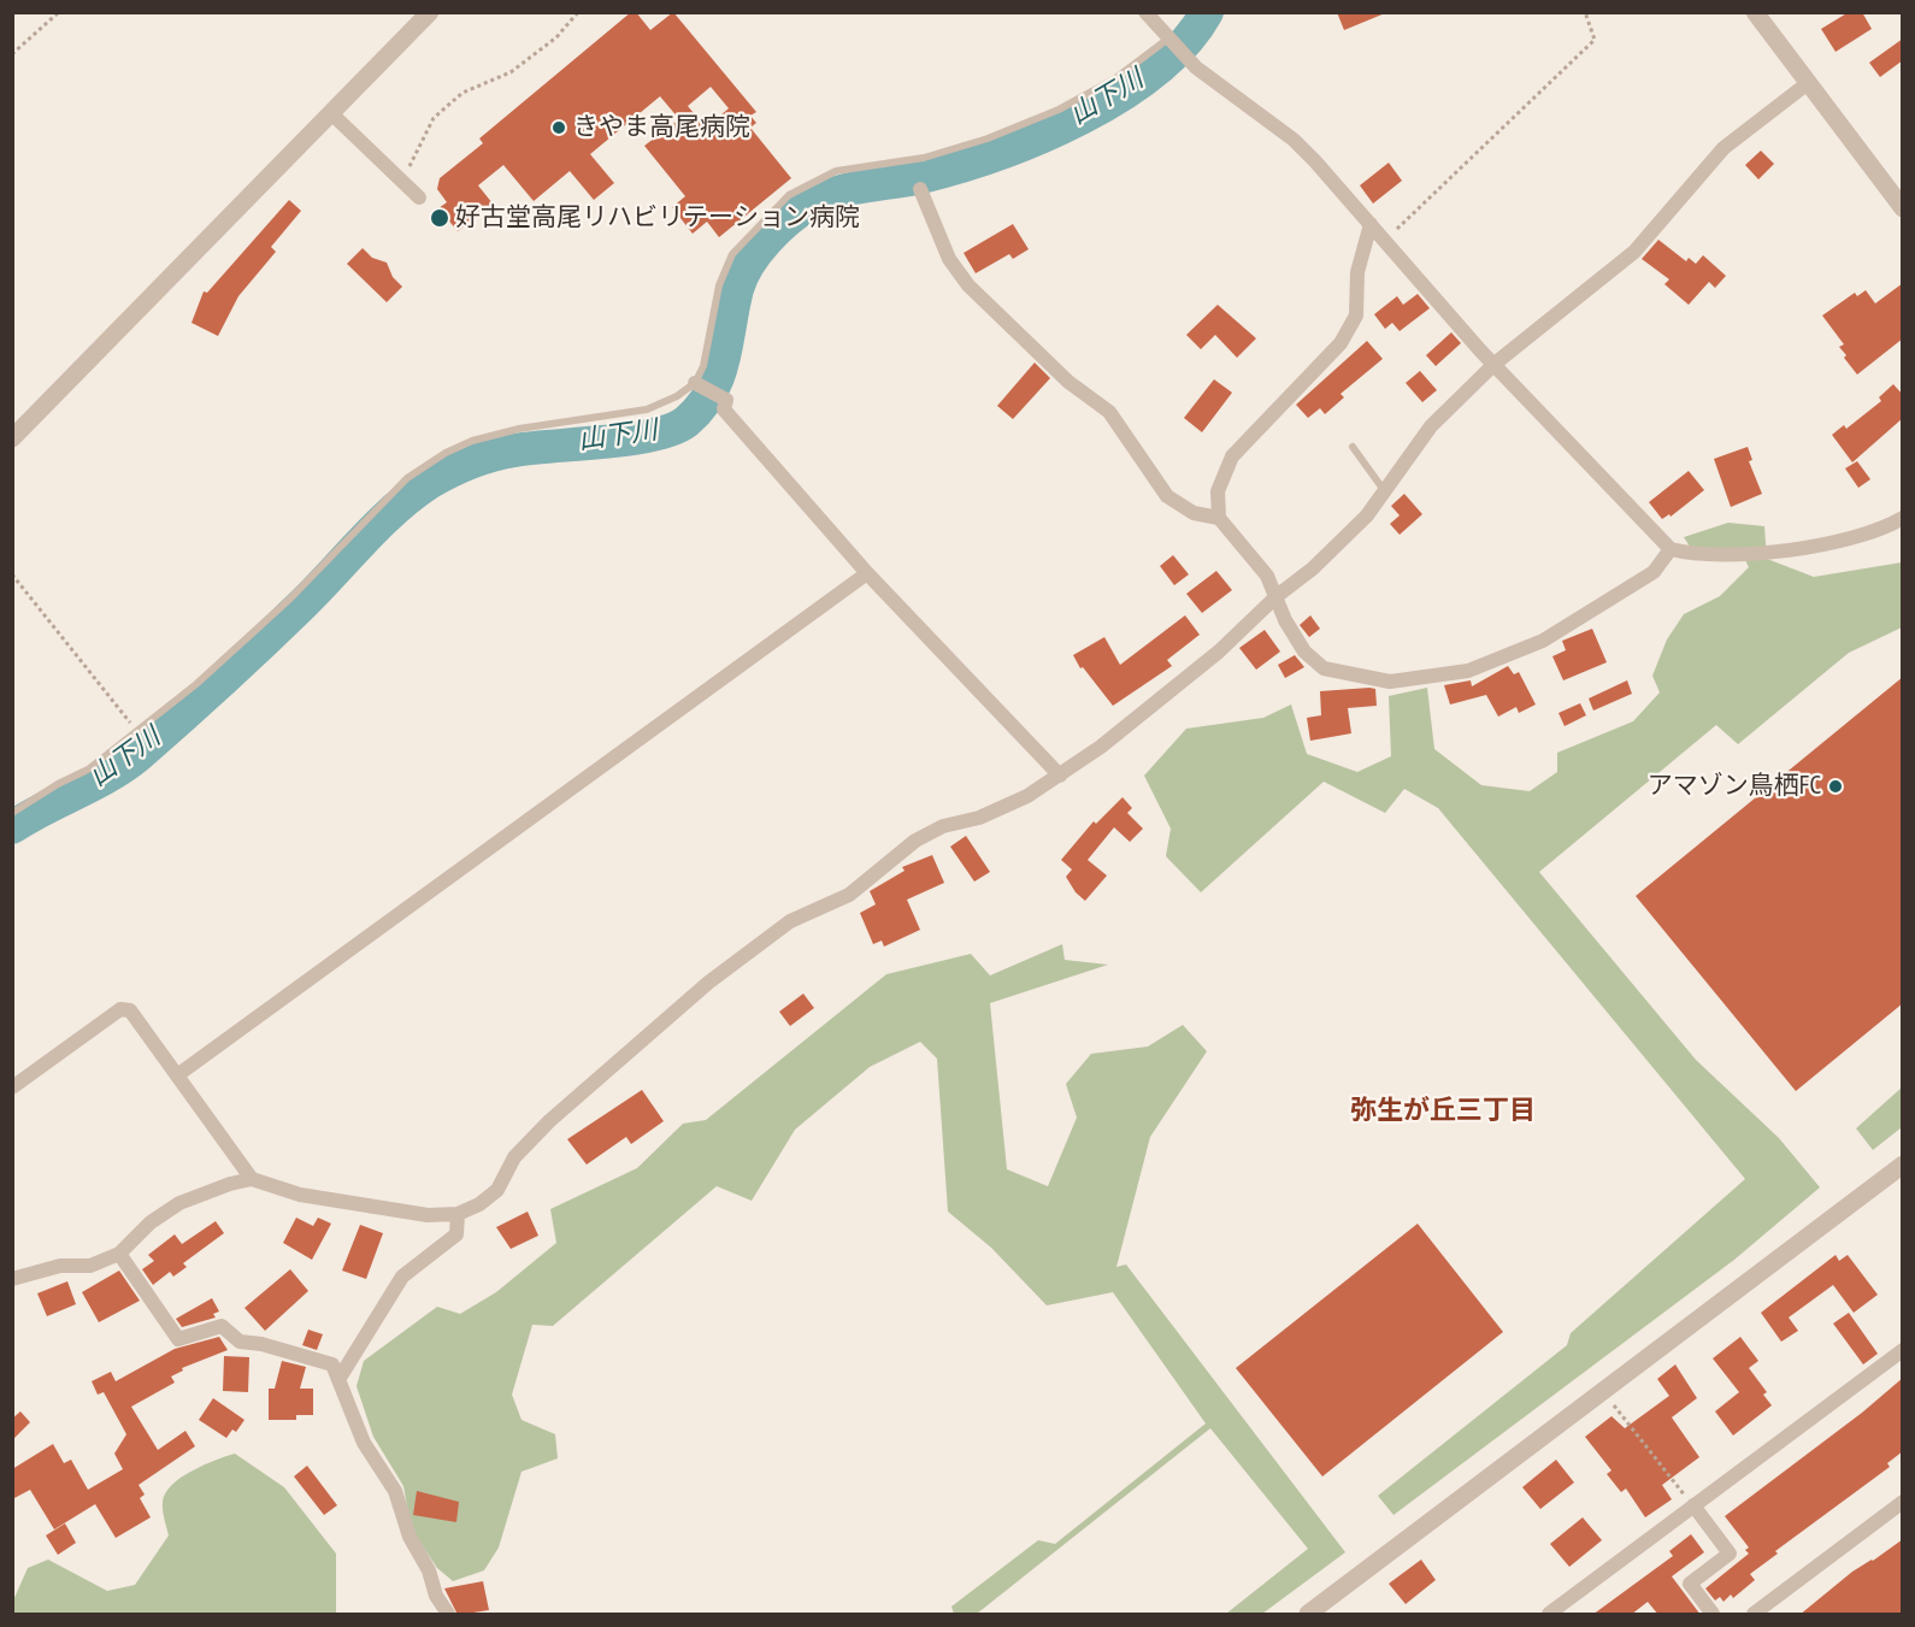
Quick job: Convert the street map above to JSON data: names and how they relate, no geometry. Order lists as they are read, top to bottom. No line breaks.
{"districts":["弥生が丘三丁目"],"water":["山下川"],"places":["きやま高尾病院","好古堂高尾リハビリテーション病院","アマゾン鳥栖FC"]}
